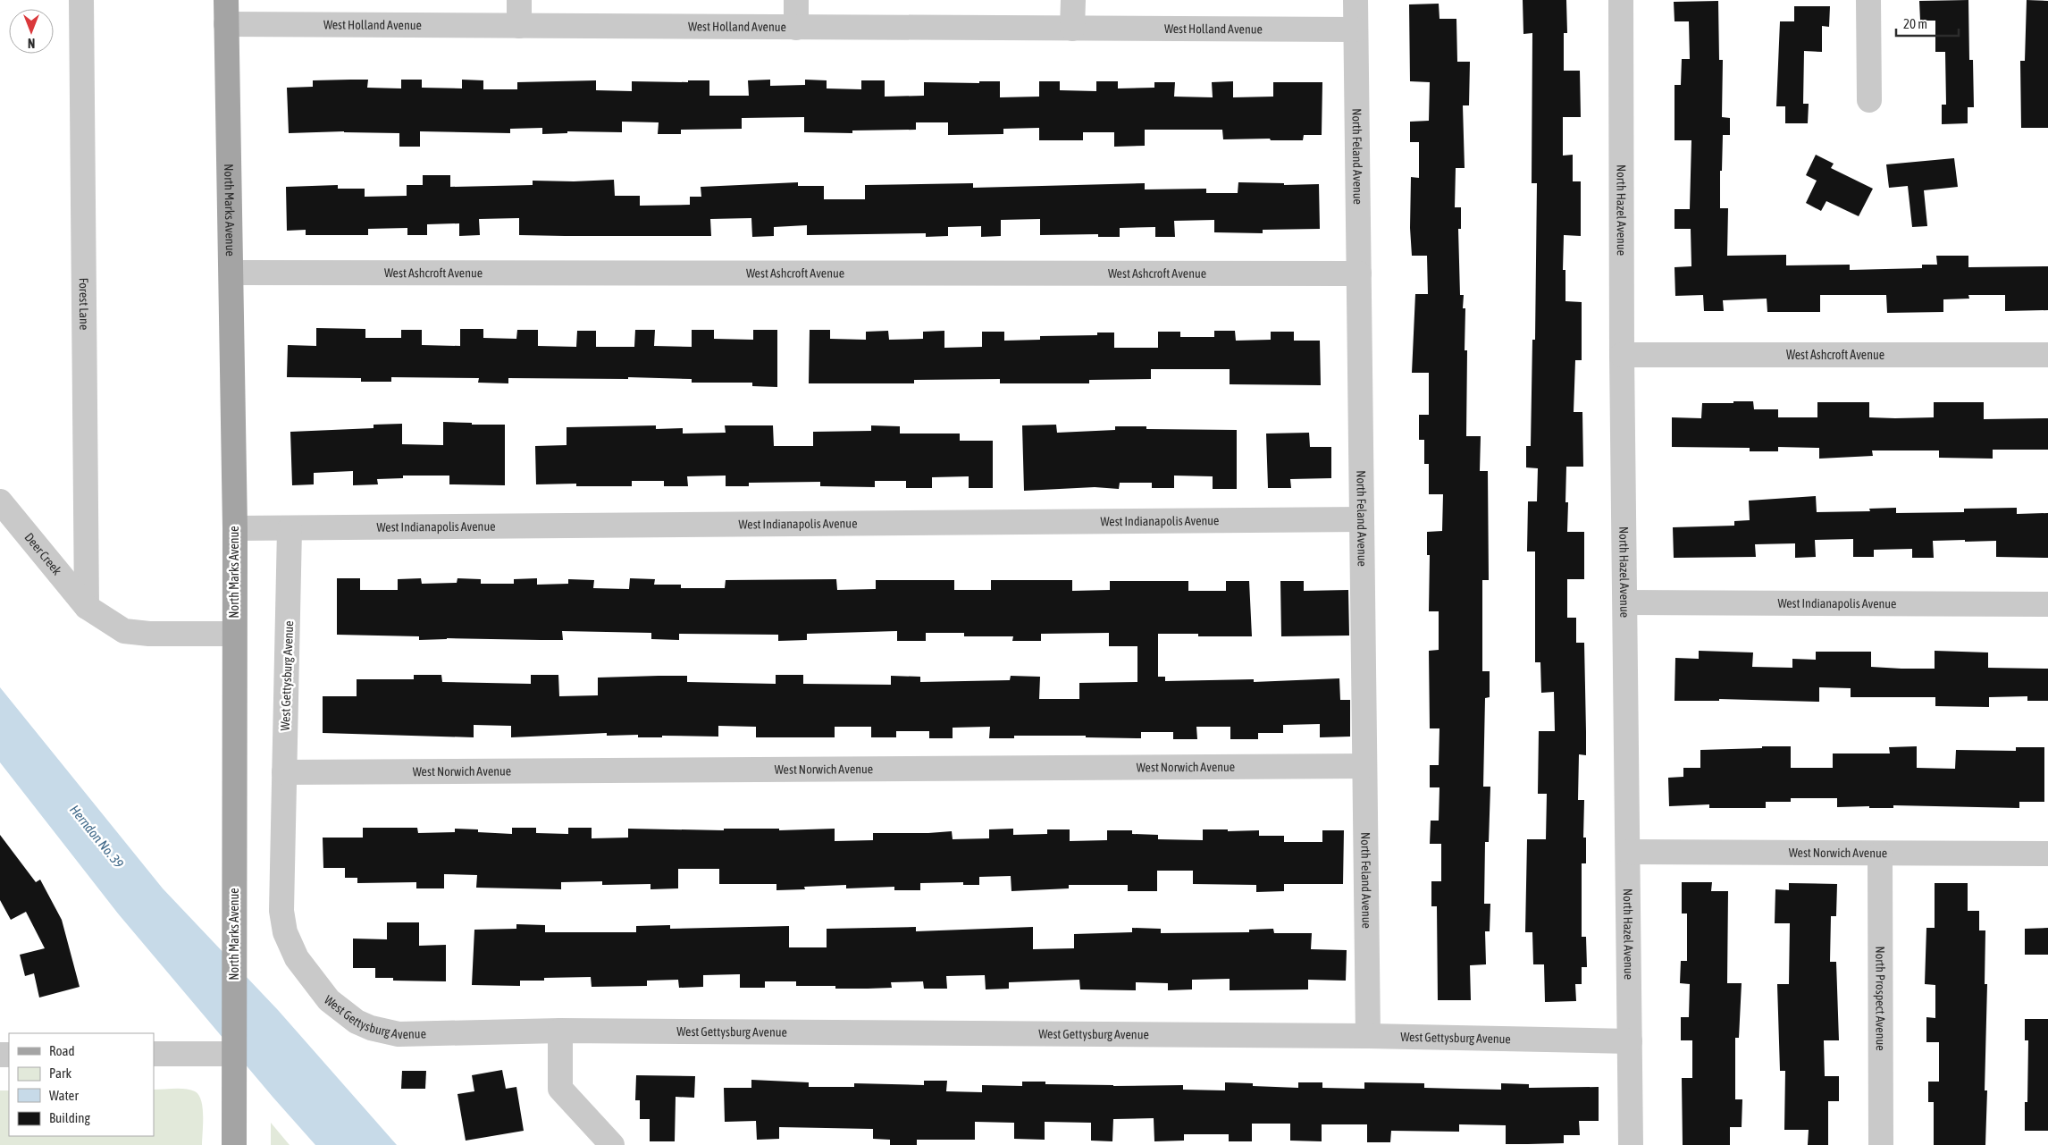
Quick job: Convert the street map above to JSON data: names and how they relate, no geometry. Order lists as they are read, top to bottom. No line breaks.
{"streets":{"main road":["North Marks Avenue"],"street":["West Holland Avenue","North Feland Avenue","North Hazel Avenue","West Ashcroft Avenue","Forest Lane","West Indianapolis Avenue","Deer Creek","West Gettysburg Avenue","West Norwich Avenue","North Prospect Avenue"]},"crossings":[["West Holland Avenue","North Feland Avenue"],["West Holland Avenue","North Marks Avenue"],["North Feland Avenue","West Ashcroft Avenue"],["North Feland Avenue","West Indianapolis Avenue"],["North Feland Avenue","West Gettysburg Avenue"],["North Feland Avenue","West Norwich Avenue"],["North Marks Avenue","West Ashcroft Avenue"],["North Marks Avenue","West Indianapolis Avenue"],["North Marks Avenue","Deer Creek"],["North Hazel Avenue","West Ashcroft Avenue"],["North Hazel Avenue","West Indianapolis Avenue"],["North Hazel Avenue","West Gettysburg Avenue"],["North Hazel Avenue","West Norwich Avenue"],["Forest Lane","Deer Creek"],["West Indianapolis Avenue","West Gettysburg Avenue"],["West Gettysburg Avenue","West Norwich Avenue"],["West Norwich Avenue","North Prospect Avenue"]],"water":["Herndon No. 39"],"legend":["Road","Park","Water","Building"],"scale_bar":"20 m","north":"bottom"}
